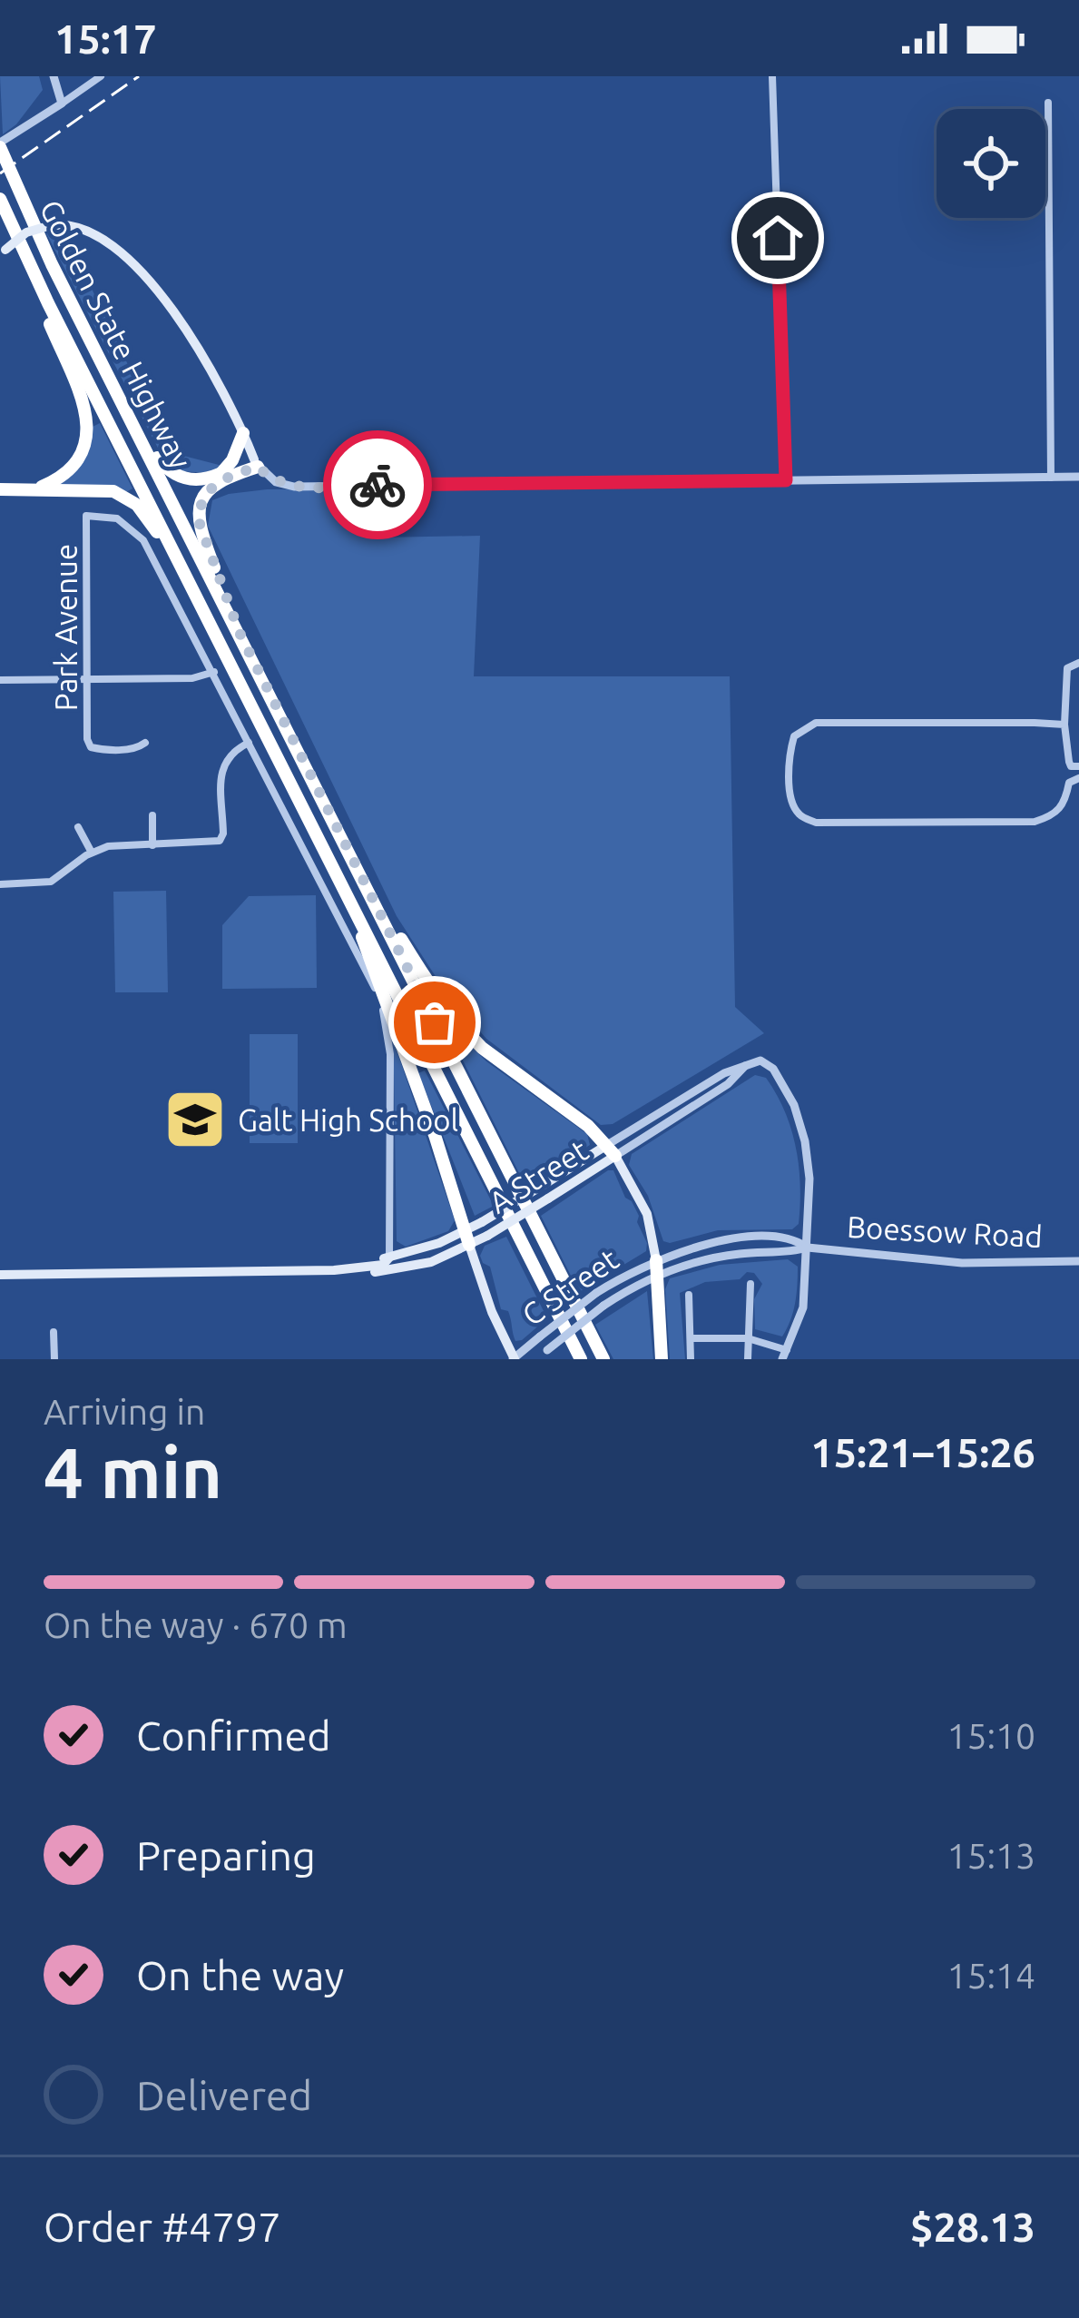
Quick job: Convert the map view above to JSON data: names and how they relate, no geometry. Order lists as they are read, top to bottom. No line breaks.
{"streets":{"highway":["Golden State Highway"],"main road":["A Street"],"street":["Park Avenue","Boessow Road","C Street"]},"crossings":[["A Street","Boessow Road"],["A Street","C Street"],["Boessow Road","C Street"]],"places":{"school or university":["Galt High School"]},"page":{"status":"15:17","heading":["4 min","Arriving in","15:21–15:26"],"panel":["Order #4797","$28.13"],"bar":"On the way · 670 m","list":[["Confirmed","15:10"],["Preparing","15:13"],["On the way","15:14"],"Delivered"]}}
